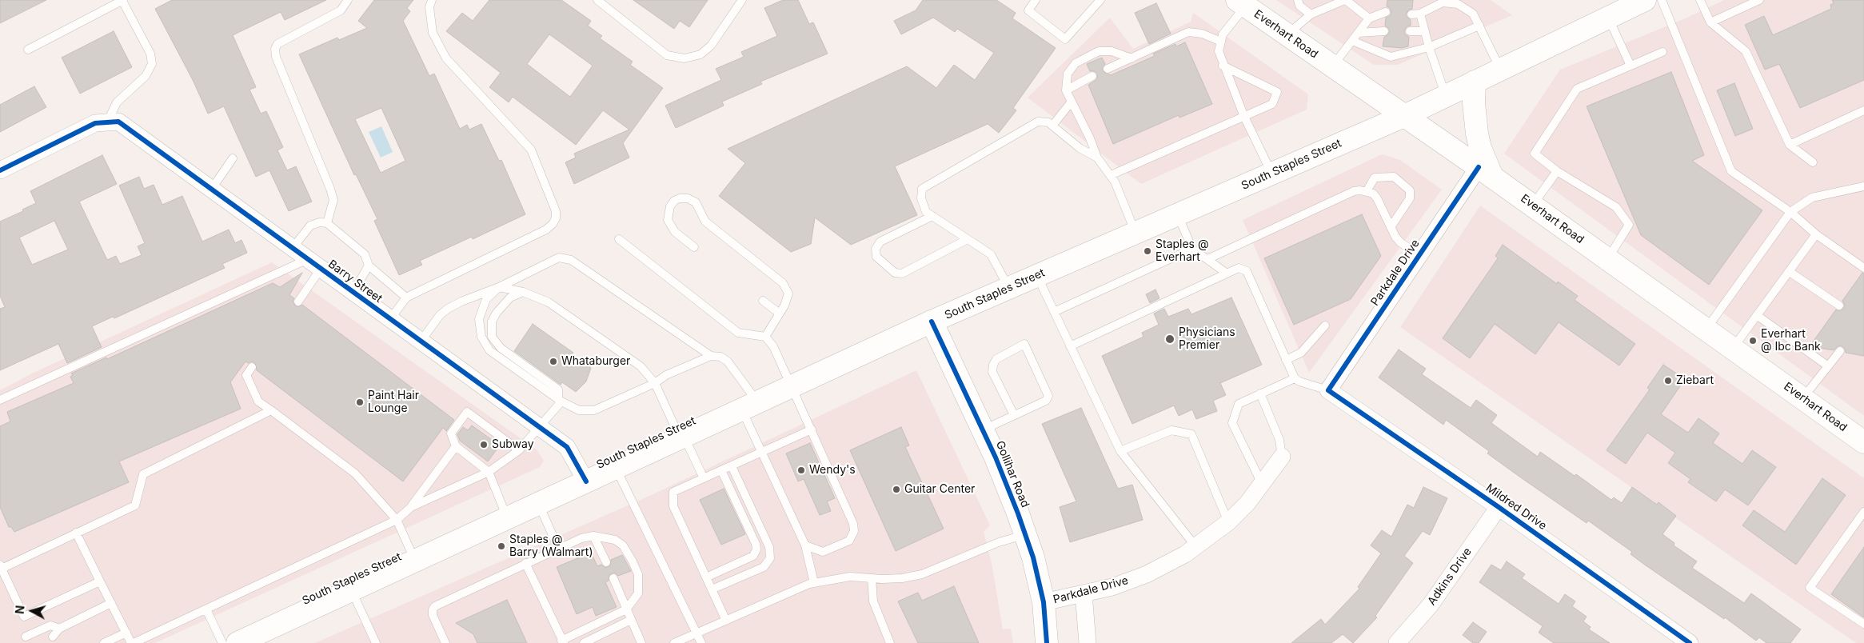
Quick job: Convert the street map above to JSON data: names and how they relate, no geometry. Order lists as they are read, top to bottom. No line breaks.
{"streets":{"main road":["Everhart Road","South Staples Street","Gollihar Road"],"street":["Parkdale Drive","Barry Street","Mildred Drive","Adkins Drive"]},"crossings":[["Everhart Road","South Staples Street"],["Everhart Road","Parkdale Drive"],["South Staples Street","Barry Street"],["South Staples Street","Gollihar Road"],["Parkdale Drive","Gollihar Road"],["Parkdale Drive","Mildred Drive"],["Mildred Drive","Adkins Drive"]],"places":["Staples @ Everhart","Physicians Premier","Everhart @ Ibc Bank","Whataburger","Ziebart","Paint Hair Lounge","Subway","Wendy's","Guitar Center","Staples @ Barry (Walmart)"],"north":"left"}
